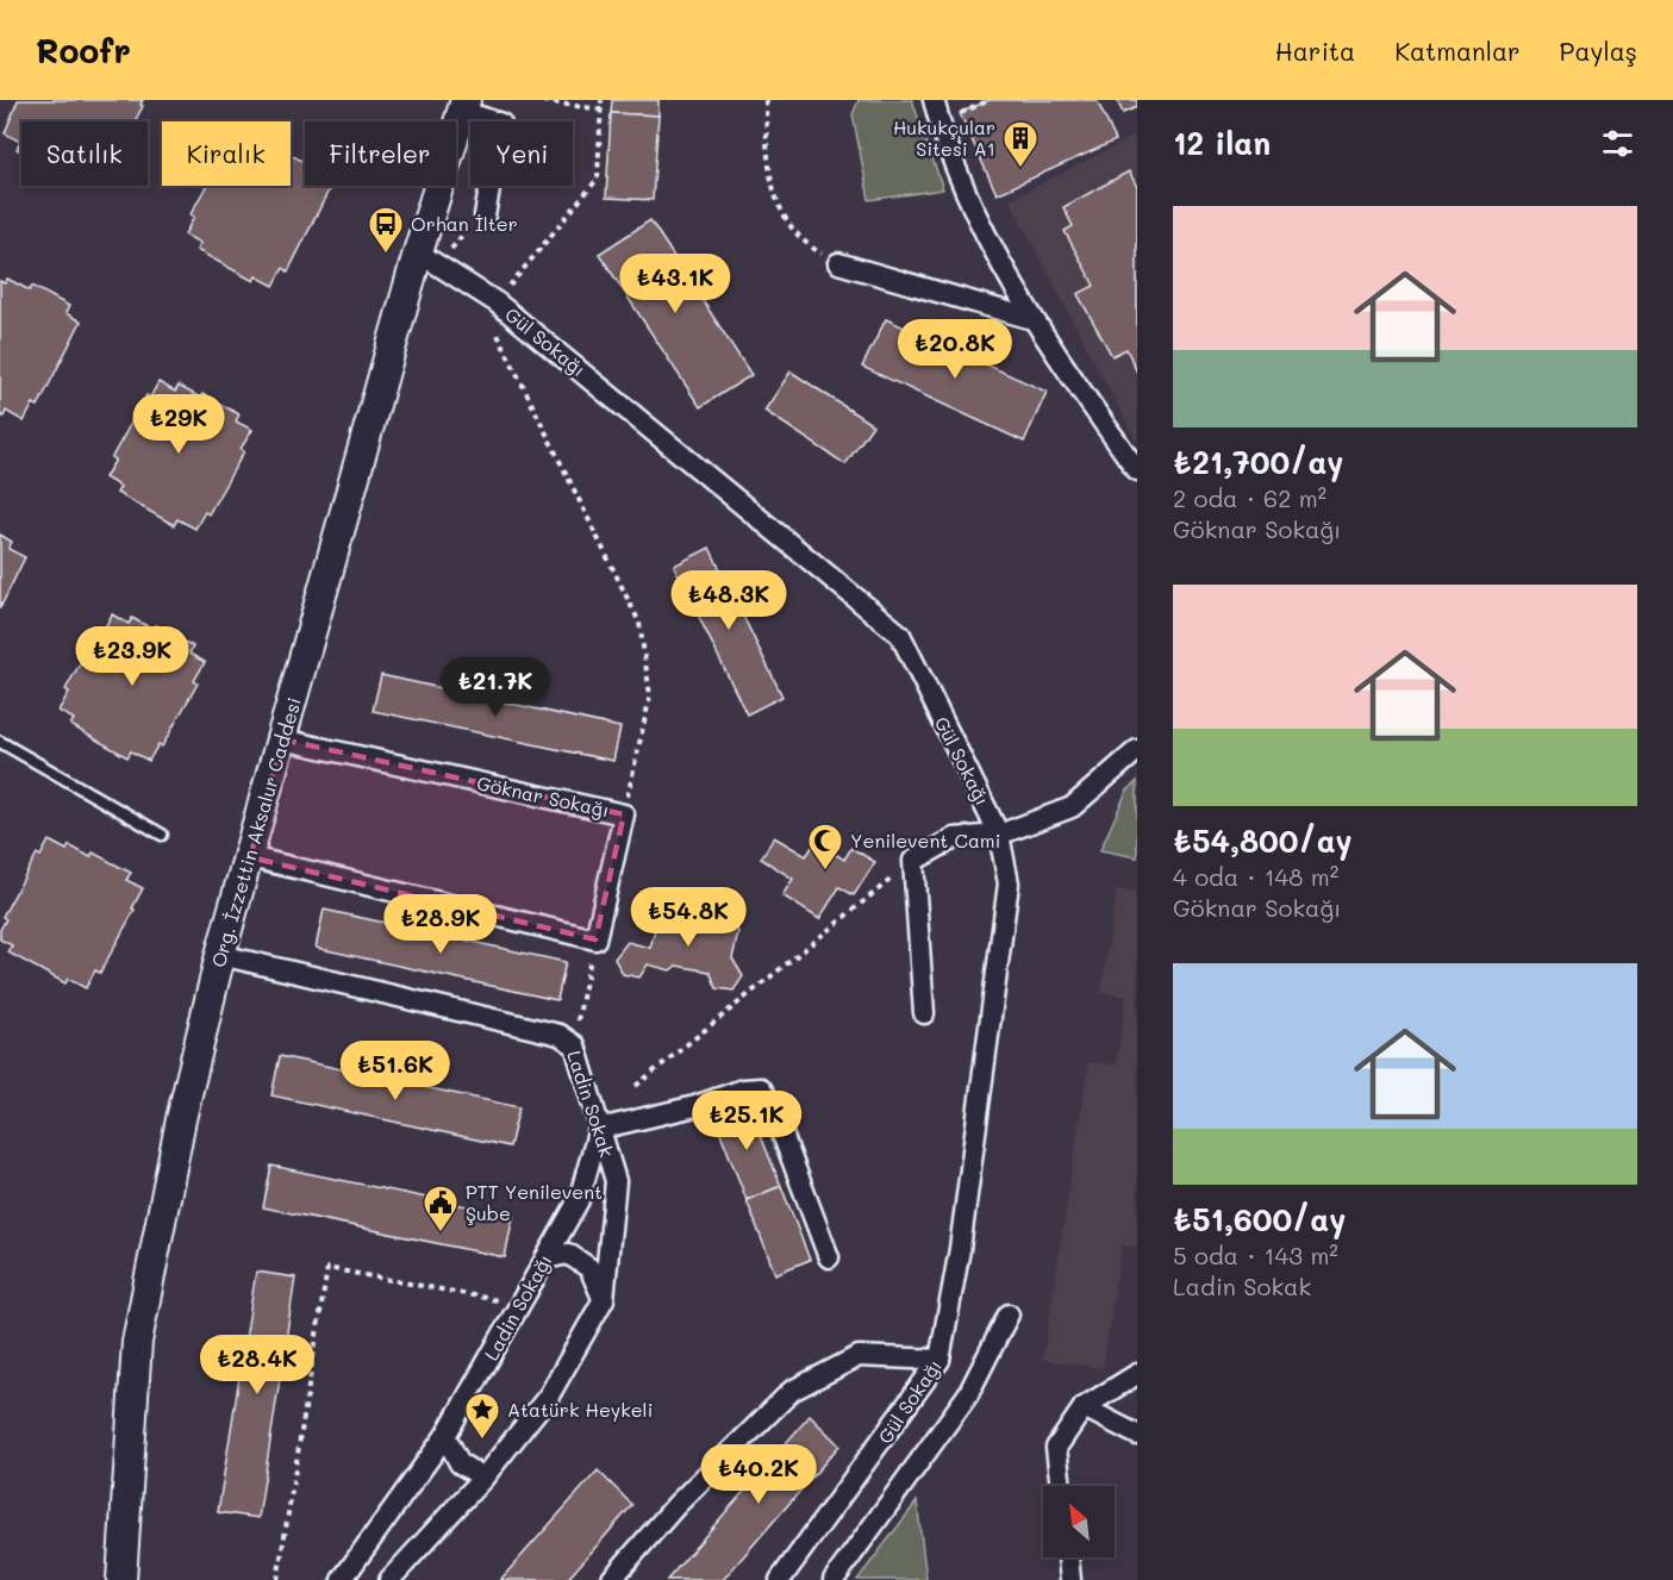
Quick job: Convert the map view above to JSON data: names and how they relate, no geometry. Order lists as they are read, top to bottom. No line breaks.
{"streets":{"main road":["Org. İzzettin Aksalur Caddesi"],"street":["Gül Sokağı","Göknar Sokağı","Ladin Sokak","Ladin Sokağı"]},"crossings":[["Gül Sokağı","Org. İzzettin Aksalur Caddesi"],["Göknar Sokağı","Org. İzzettin Aksalur Caddesi"],["Org. İzzettin Aksalur Caddesi","Ladin Sokak"],["Ladin Sokak","Ladin Sokağı"]],"places":{"building":["Hukukçular Sitesi A1"],"bus stop":["Orhan İlter"],"mosque":["Yenilevent Cami"],"public building":["PTT Yenilevent Şube"],"place":["Atatürk Heykeli"]},"north":"top left","page":{"header":"Roofr","nav":["Harita","Katmanlar","Paylaş"],"heading":"12 ilan","chip":["Satılık","Kiralık","Filtreler","Yeni"],"list":[{"name":"₺21,700/ay","note":"2 oda · 62 m² · Göknar Sokağı"},{"name":"₺54,800/ay","note":"4 oda · 148 m² · Göknar Sokağı"},{"name":"₺51,600/ay","note":"5 oda · 143 m² · Ladin Sokak"}],"price":["₺43.1K","₺20.8K","₺29K","₺48.3K","₺23.9K","₺21.7K","₺54.8K","₺28.9K","₺51.6K","₺25.1K","₺28.4K","₺40.2K"]}}
